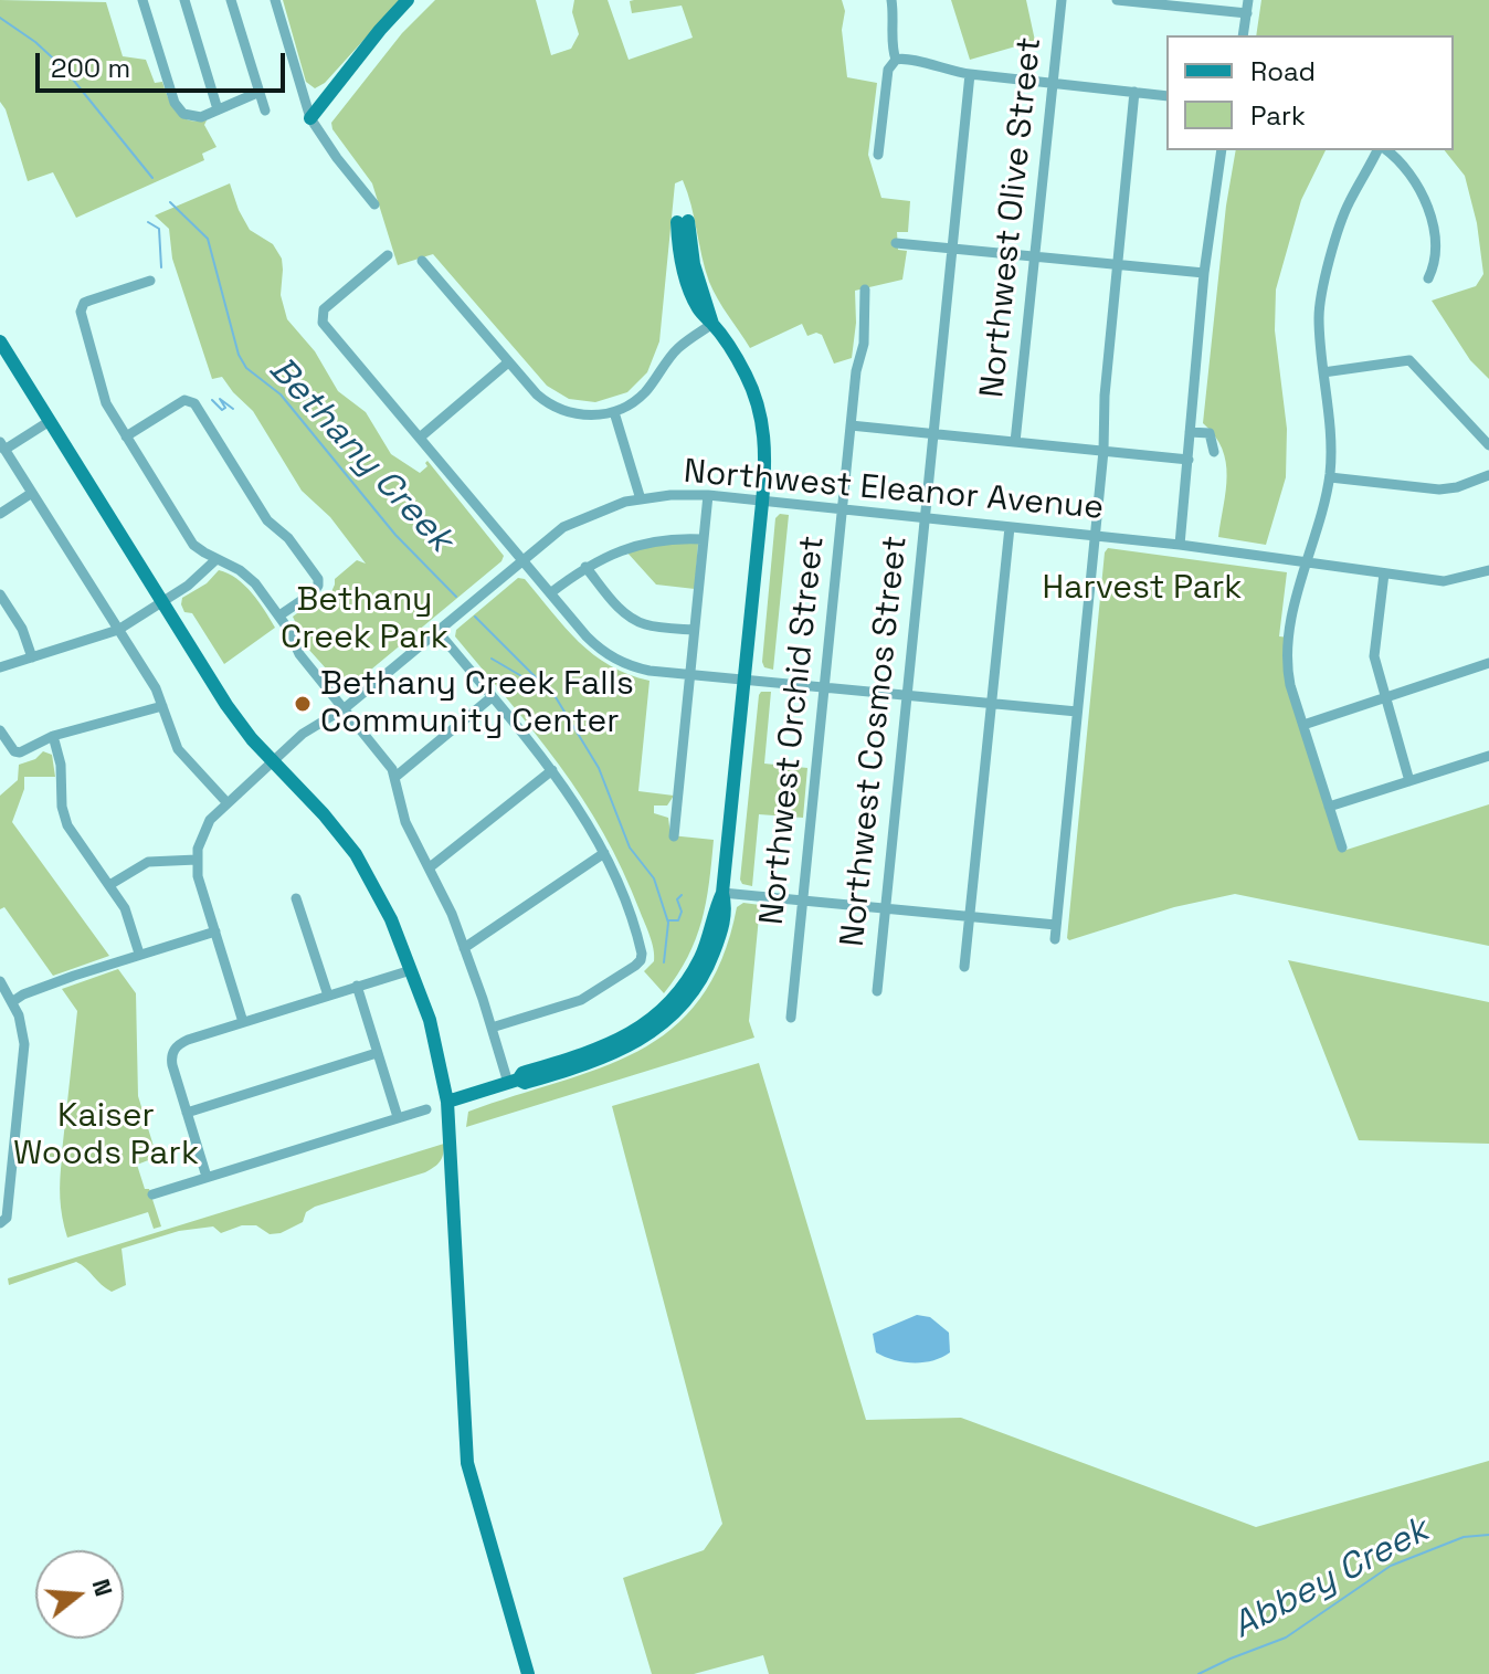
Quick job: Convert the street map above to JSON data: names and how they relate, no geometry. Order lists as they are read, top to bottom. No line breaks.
{"streets":{"street":["Northwest Olive Street","Northwest Eleanor Avenue","Northwest Orchid Street","Northwest Cosmos Street"]},"crossings":[["Northwest Eleanor Avenue","Northwest Orchid Street"],["Northwest Eleanor Avenue","Northwest Cosmos Street"]],"water":["Bethany Creek","Abbey Creek"],"parks":["Harvest Park","Bethany Creek Park","Kaiser Woods Park"],"places":["Bethany Creek Falls Community Center"],"legend":["Road","Park"],"scale_bar":"200 m","north":"right"}
